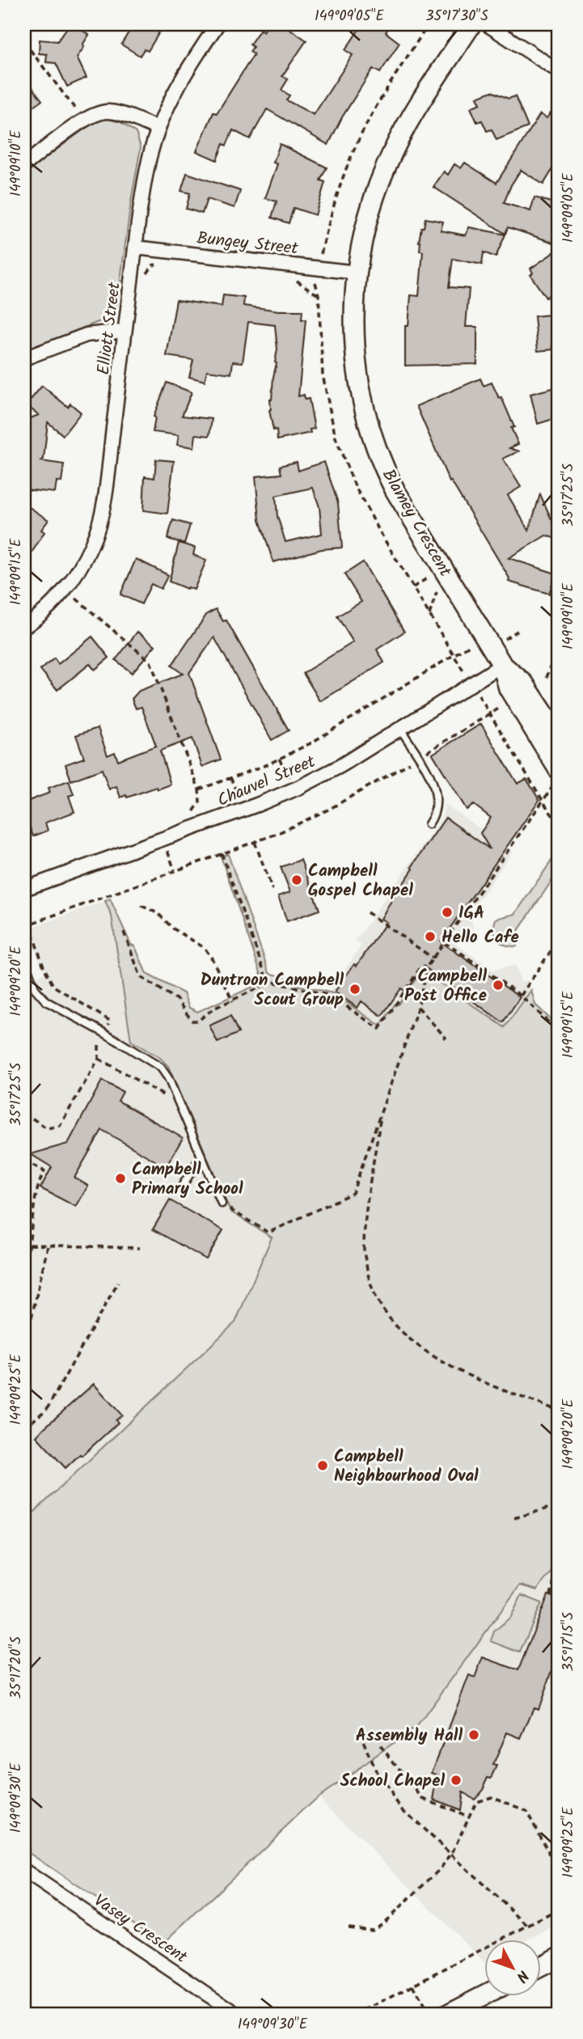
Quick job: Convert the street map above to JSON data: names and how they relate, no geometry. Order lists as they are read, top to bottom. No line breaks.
{"streets":{"street":["Bungey Street","Elliott Street","Blamey Crescent","Chauvel Street","Vasey Crescent"]},"crossings":[["Bungey Street","Elliott Street"],["Bungey Street","Blamey Crescent"],["Blamey Crescent","Chauvel Street"]],"places":["Campbell Gospel Chapel","IGA","Hello Cafe","Campbell Post Office","Duntroon Campbell Scout Group","Campbell Primary School","Campbell Neighbourhood Oval","Assembly Hall","School Chapel"],"north":"bottom right","coordinates":["149°09'05\"E","35°17'30\"S","149°09'10\"E","35°17'25\"S","149°09'15\"E","149°09'20\"E","149°09'25\"E","35°17'15\"S","35°17'20\"S","149°09'30\"E"]}
